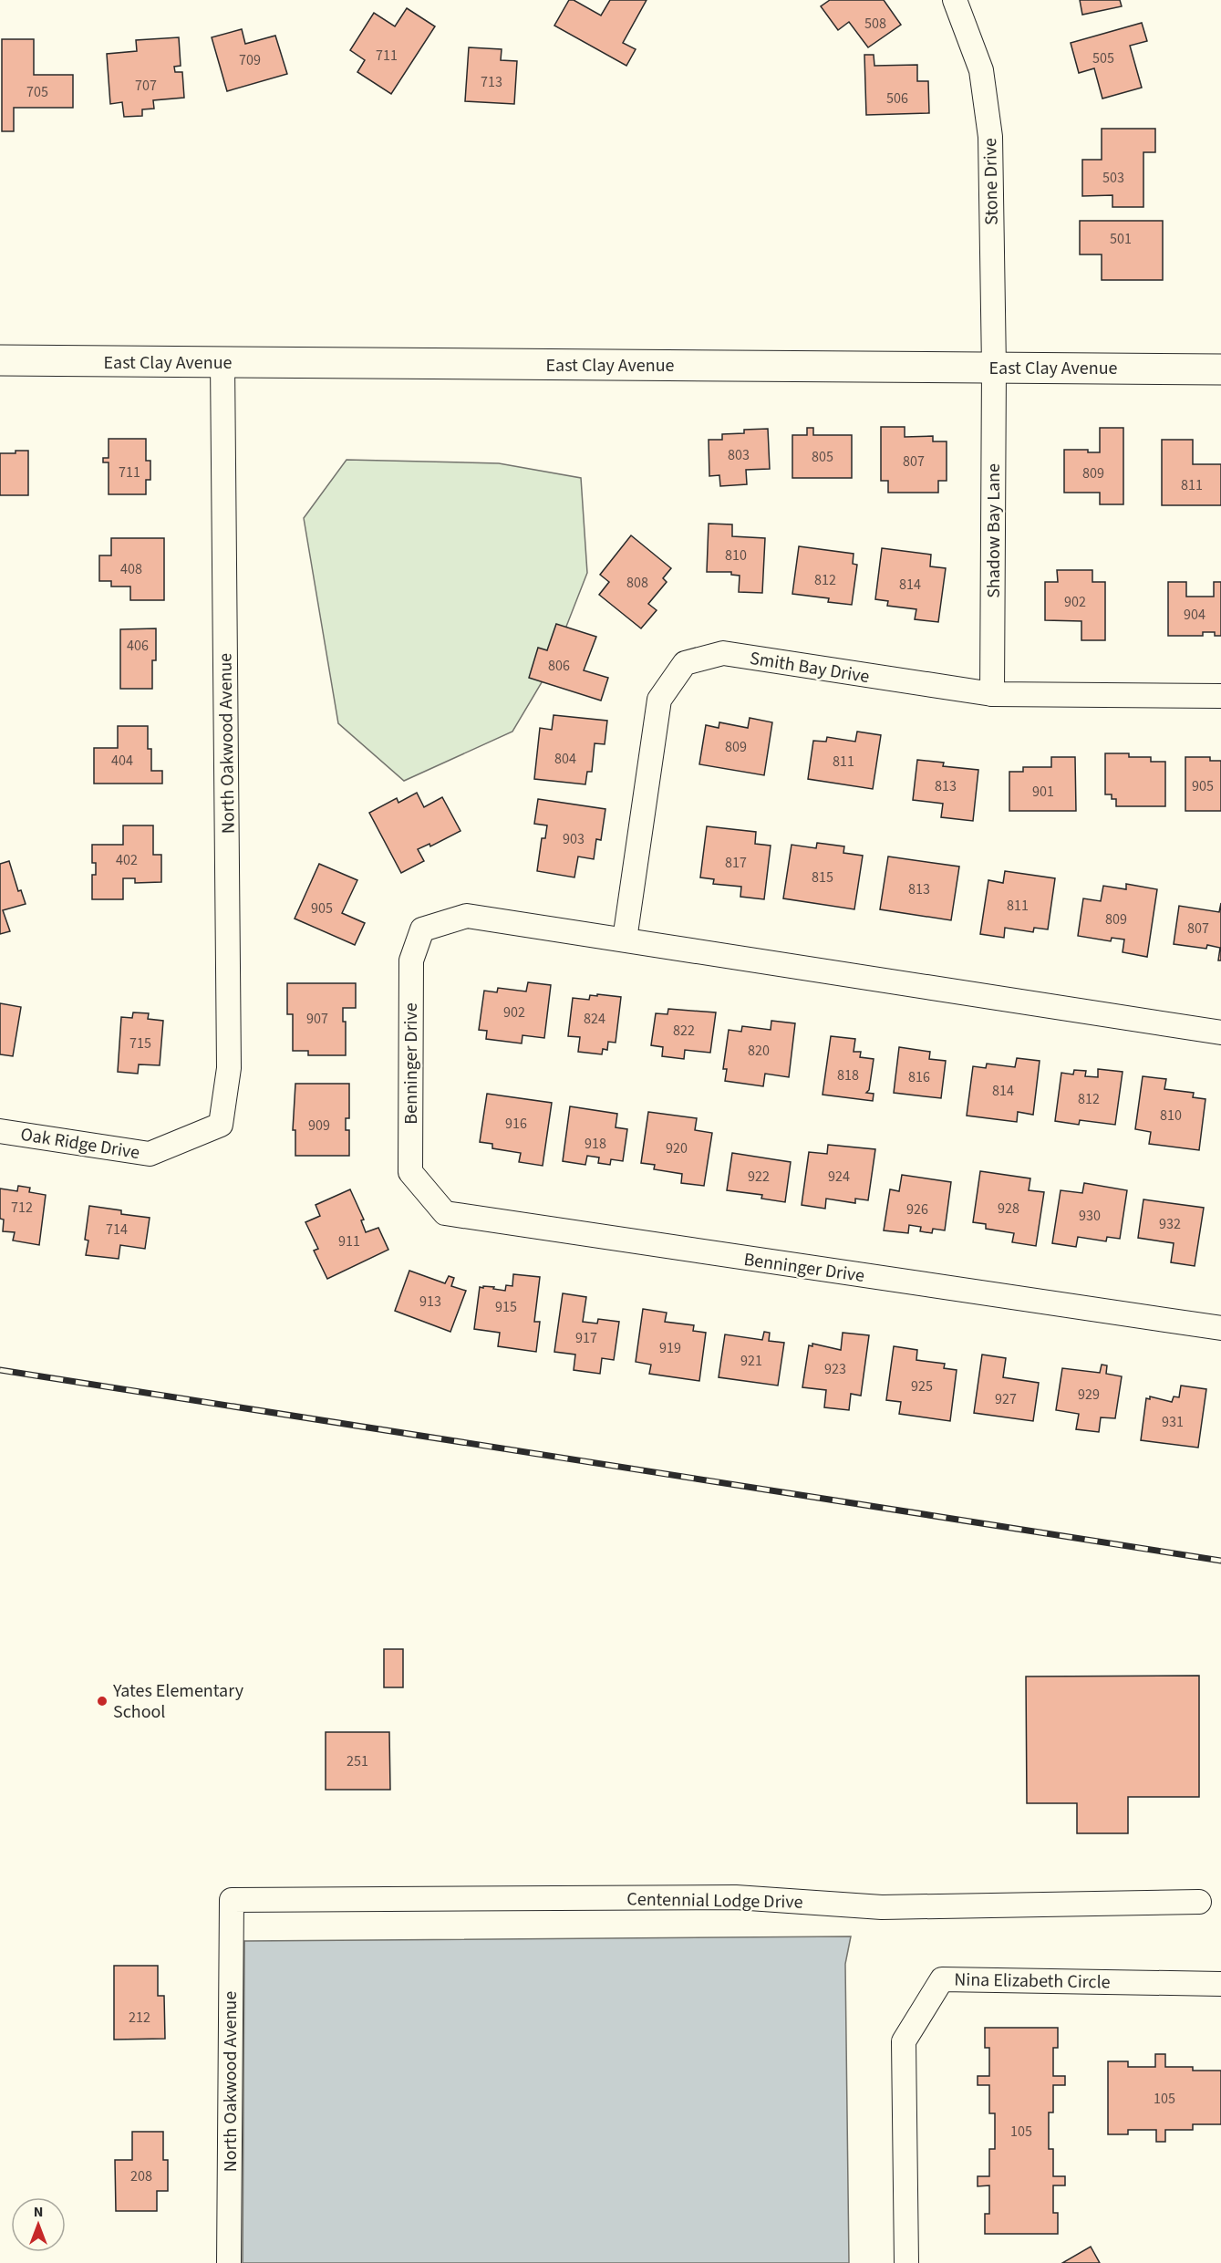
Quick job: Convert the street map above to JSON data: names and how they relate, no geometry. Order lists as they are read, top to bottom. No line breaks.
{"streets":{"street":["Stone Drive","East Clay Avenue","Shadow Bay Lane","Smith Bay Drive","North Oakwood Avenue","Benninger Drive","Oak Ridge Drive","Centennial Lodge Drive","Nina Elizabeth Circle"]},"crossings":[["Stone Drive","East Clay Avenue"],["Stone Drive","Shadow Bay Lane"],["East Clay Avenue","Shadow Bay Lane"],["East Clay Avenue","North Oakwood Avenue"],["Shadow Bay Lane","Smith Bay Drive"],["Smith Bay Drive","Benninger Drive"],["North Oakwood Avenue","Oak Ridge Drive"],["North Oakwood Avenue","Centennial Lodge Drive"]],"places":["Yates Elementary School"],"house_numbers":["508","711","505","709","713","707","705","506","503","501","803","805","807","711","809","811","810","408","812","808","814","902","904","406","806","809","804","404","811","813","905","901","903","402","817","815","813","811","905","809","807","902","907","824","822","715","820","818","816","814","812","810","916","909","918","920","922","924","712","928","926","930","932","714","911","913","915","917","919","921","923","925","929","927","931","251","212","105","105","208"],"north":"top"}
